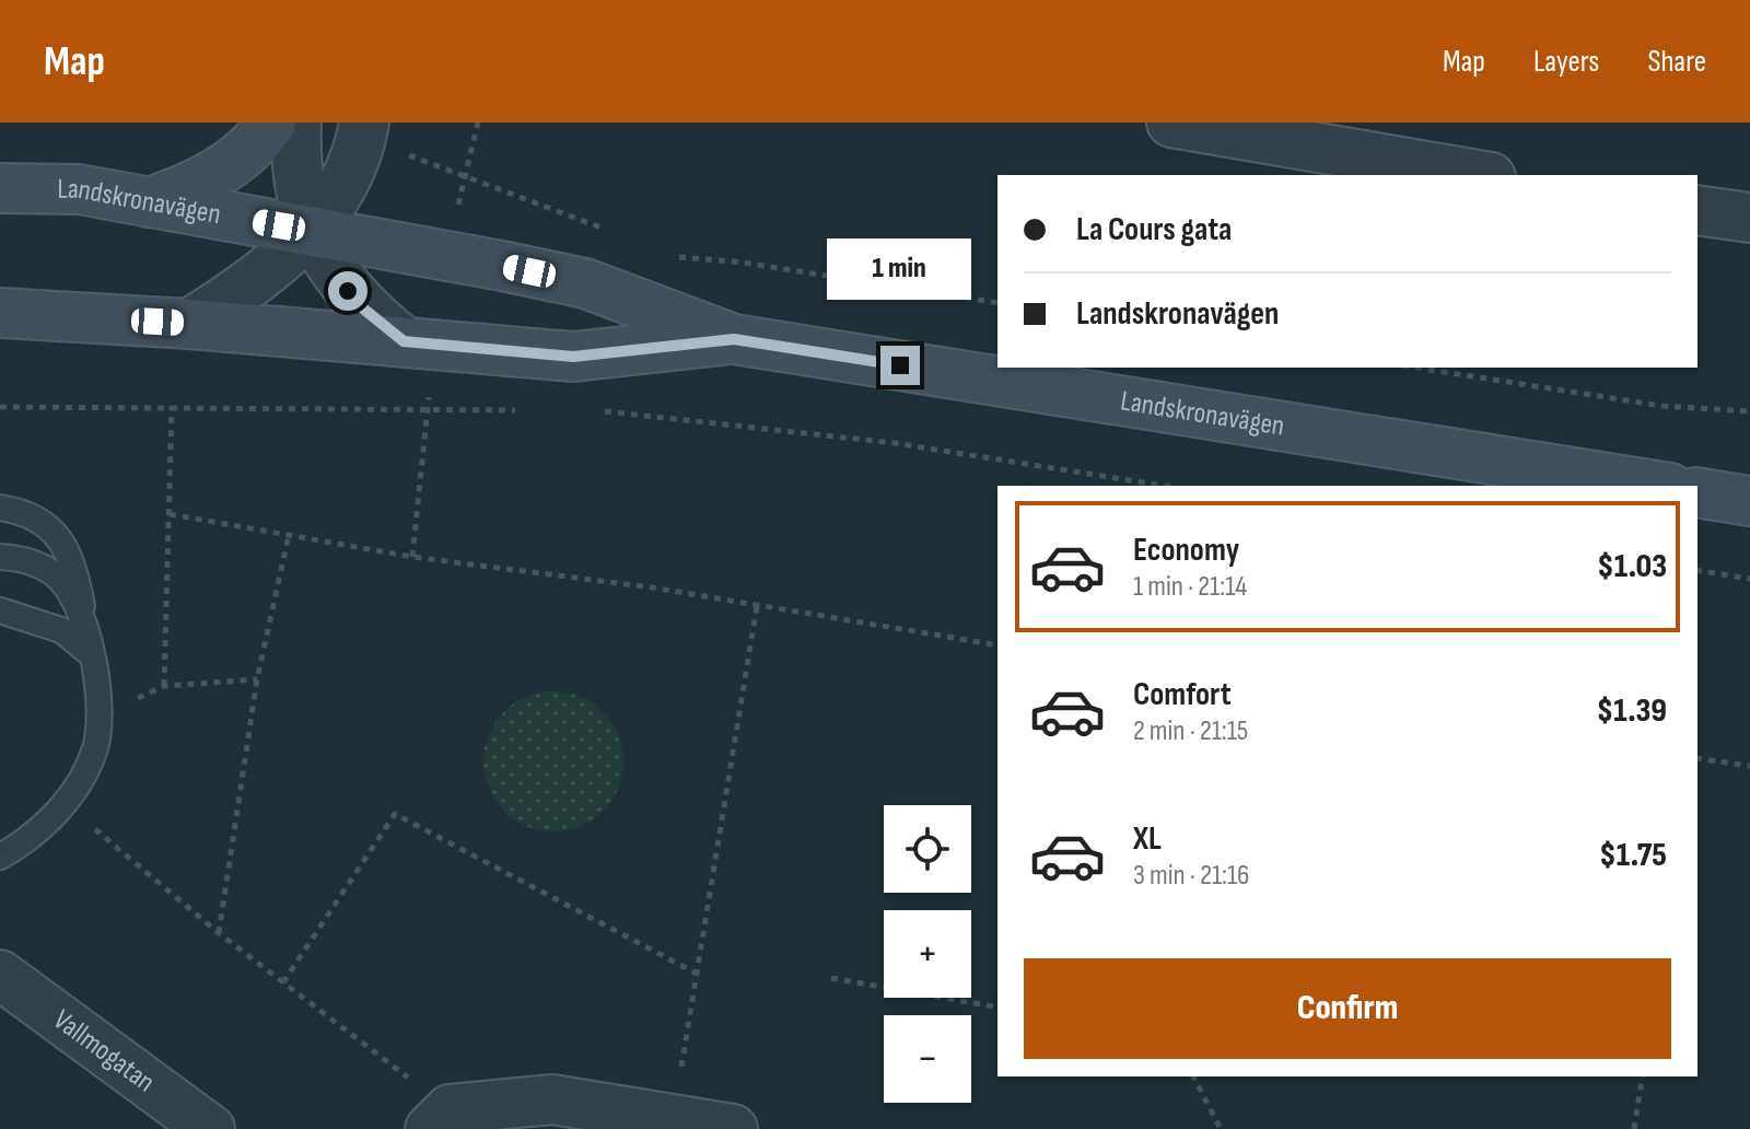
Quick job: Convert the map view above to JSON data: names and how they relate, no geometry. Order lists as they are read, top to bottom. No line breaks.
{"streets":{"main road":["Landskronavägen"],"street":["Vallmogatan"]},"page":{"header":"Map","nav":["Map","Layers","Share"],"banner":["La Cours gata","Landskronavägen"],"bubble":"1 min","list":[{"name":"Economy","note":"1 min · 21:14","value":"$1.03"},{"name":"Comfort","note":"2 min · 21:15","value":"$1.39"},{"name":"XL","note":"3 min · 21:16","value":"$1.75"}],"map_buttons":["+","−"],"buttons":"Confirm"}}
